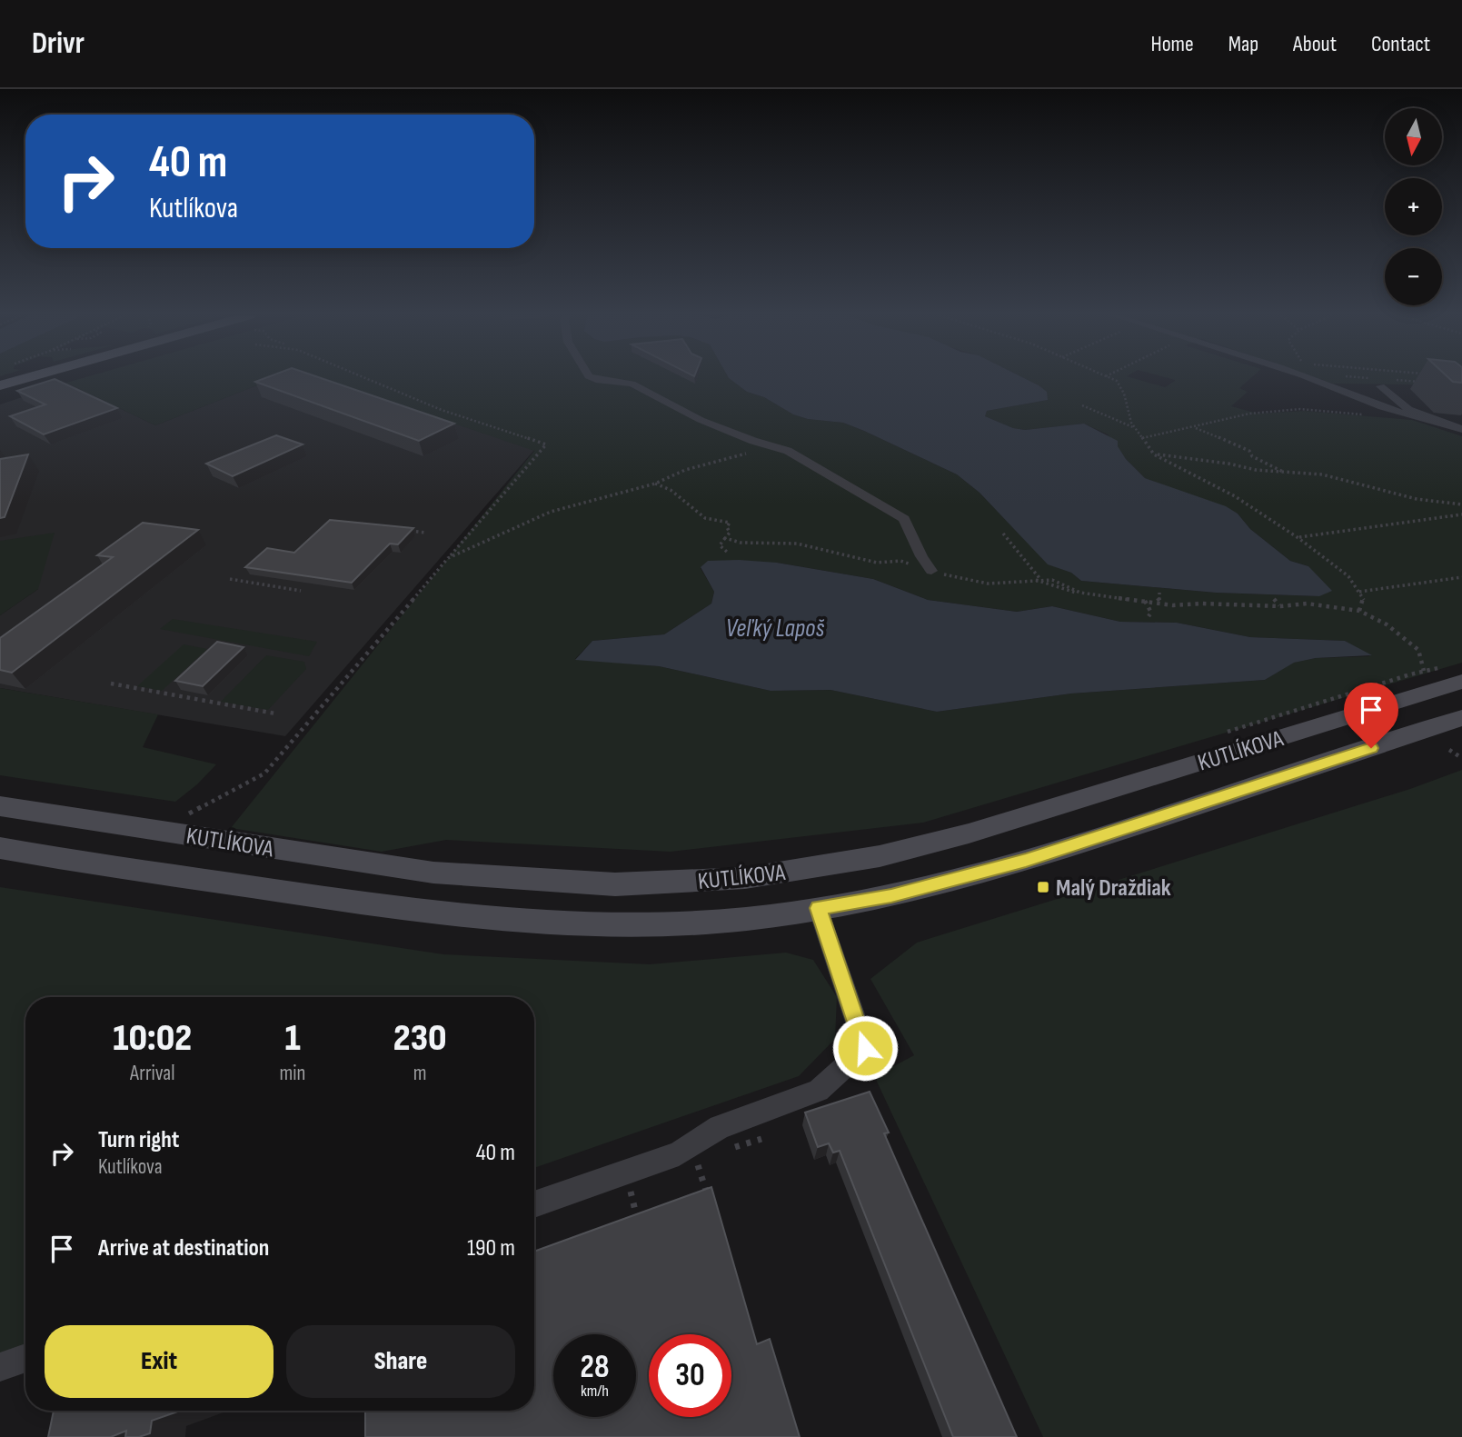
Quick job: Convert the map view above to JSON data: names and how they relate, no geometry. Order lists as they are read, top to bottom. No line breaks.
{"streets":{"main road":["KUTLÍKOVA"]},"water":["Veľký Lapoš"],"places":{"transit":["Malý Draždiak"]},"north":"bottom","page":{"header":"Drivr","nav":["Home","Map","About","Contact"],"map_buttons":["+","−"],"turn":["40 m","Kutlíkova"],"eta":["10:02","Arrival","1","min","230","m"],"list":[{"name":"Turn right","note":"Kutlíkova","value":"40 m"},{"name":"Arrive at destination","value":"190 m"}],"buttons":["Exit","Share"],"speed":"28 km/h","limit":"30"}}
